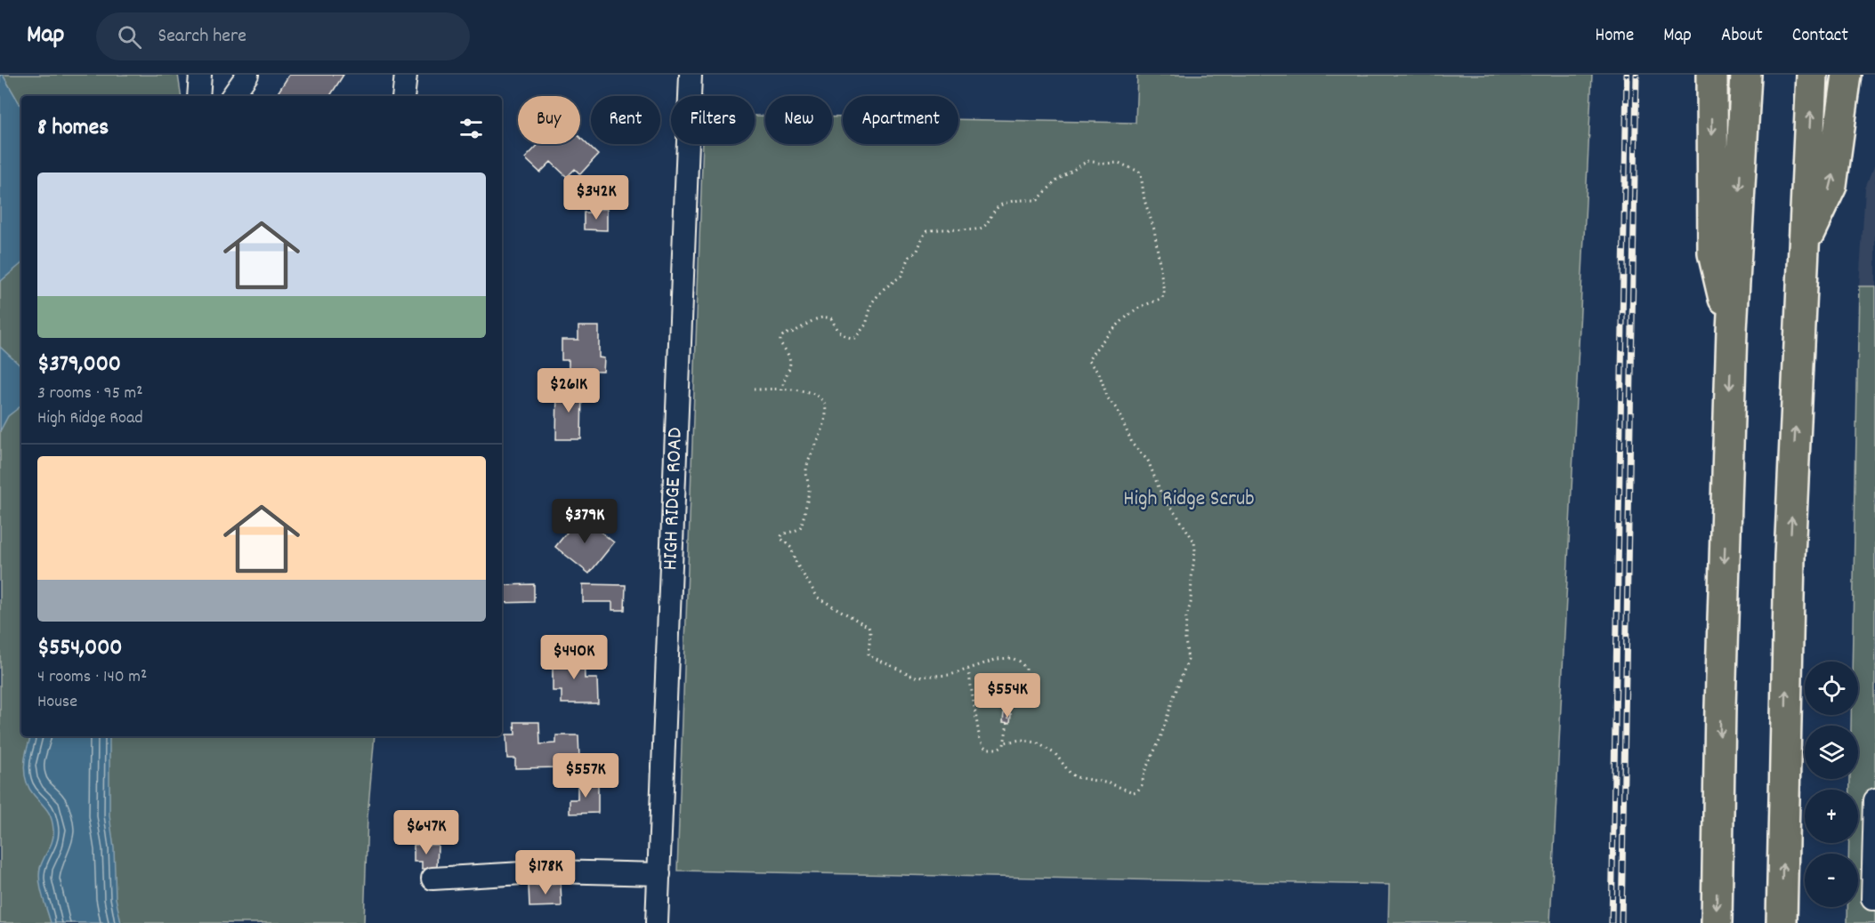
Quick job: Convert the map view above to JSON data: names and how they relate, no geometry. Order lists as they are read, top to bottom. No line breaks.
{"streets":{"street":["HIGH RIDGE ROAD"]},"parks":["High Ridge Scrub"],"page":{"header":"Map","search":"Search here","nav":["Home","Map","About","Contact"],"chip":["Buy","Rent","Filters","New","Apartment"],"heading":"8 homes","list":[{"name":"$379,000","note":"3 rooms · 95 m² · High Ridge Road"},{"name":"$554,000","note":"4 rooms · 140 m² · House"}],"price":["$342K","$261K","$379K","$440K","$554K","$557K","$647K","$178K"],"map_buttons":["+","−"]}}
